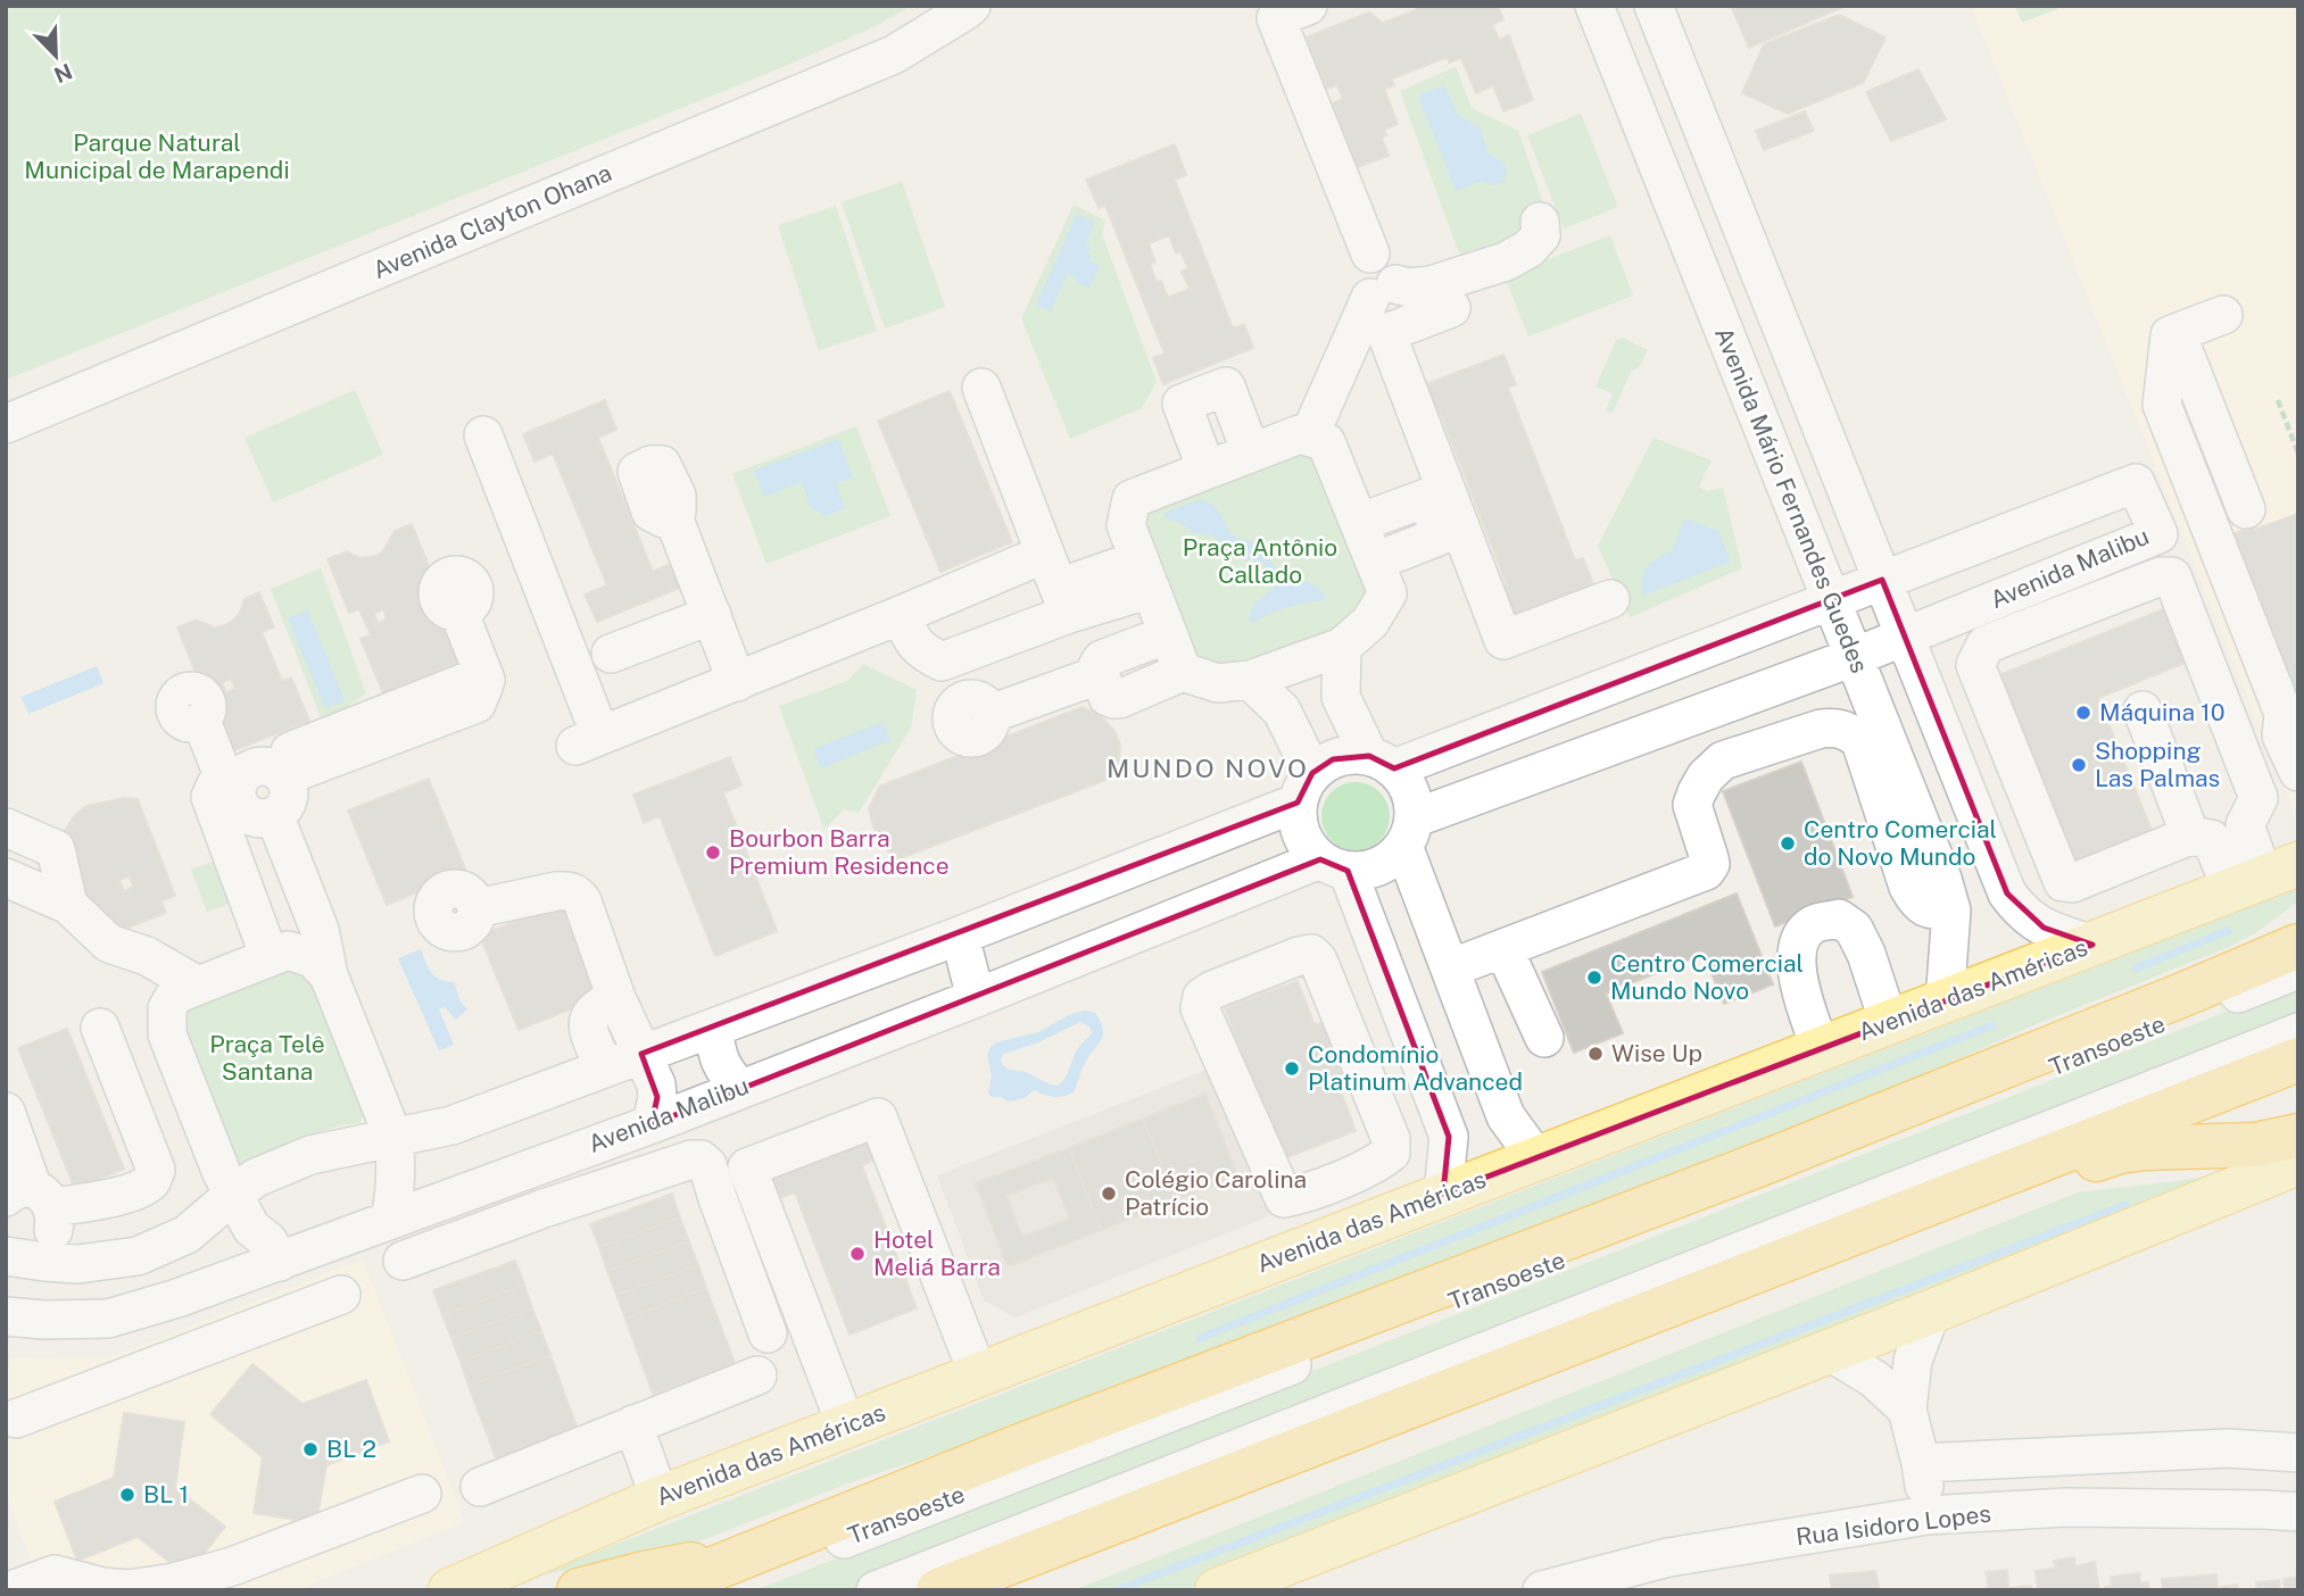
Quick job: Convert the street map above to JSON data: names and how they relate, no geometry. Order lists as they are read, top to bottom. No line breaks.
{"streets":{"main road":["Avenida das Américas"],"street":["Avenida Clayton Ohana","Avenida Mário Fernandes Guedes","Avenida Malibu","Transoeste","Rua Isidoro Lopes"]},"crossings":[["Avenida Mário Fernandes Guedes","Avenida Malibu"],["Avenida Mário Fernandes Guedes","Avenida das Américas"]],"districts":["MUNDO NOVO"],"parks":["Parque Natural Municipal de Marapendi","Praça Antônio Callado","Praça Telê Santana"],"places":["Máquina 10","Shopping Las Palmas","Centro Comercial do Novo Mundo","Bourbon Barra Premium Residence","Centro Comercial Mundo Novo","Wise Up","Condomínio Platinum Advanced","Colégio Carolina Patrício","Hotel Meliá Barra","BL 2","BL 1"],"north":"bottom right"}
